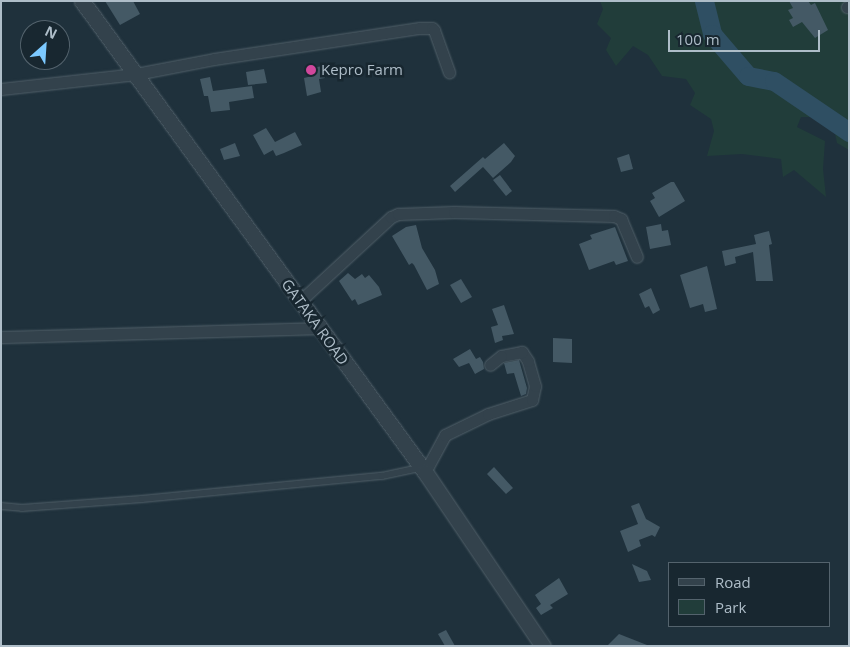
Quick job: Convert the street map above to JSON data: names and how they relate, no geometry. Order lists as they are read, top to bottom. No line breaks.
{"streets":{"street":["GATAKA ROAD"]},"places":["Kepro Farm"],"legend":["Road","Park"],"scale_bar":"100 m","north":"top right"}
